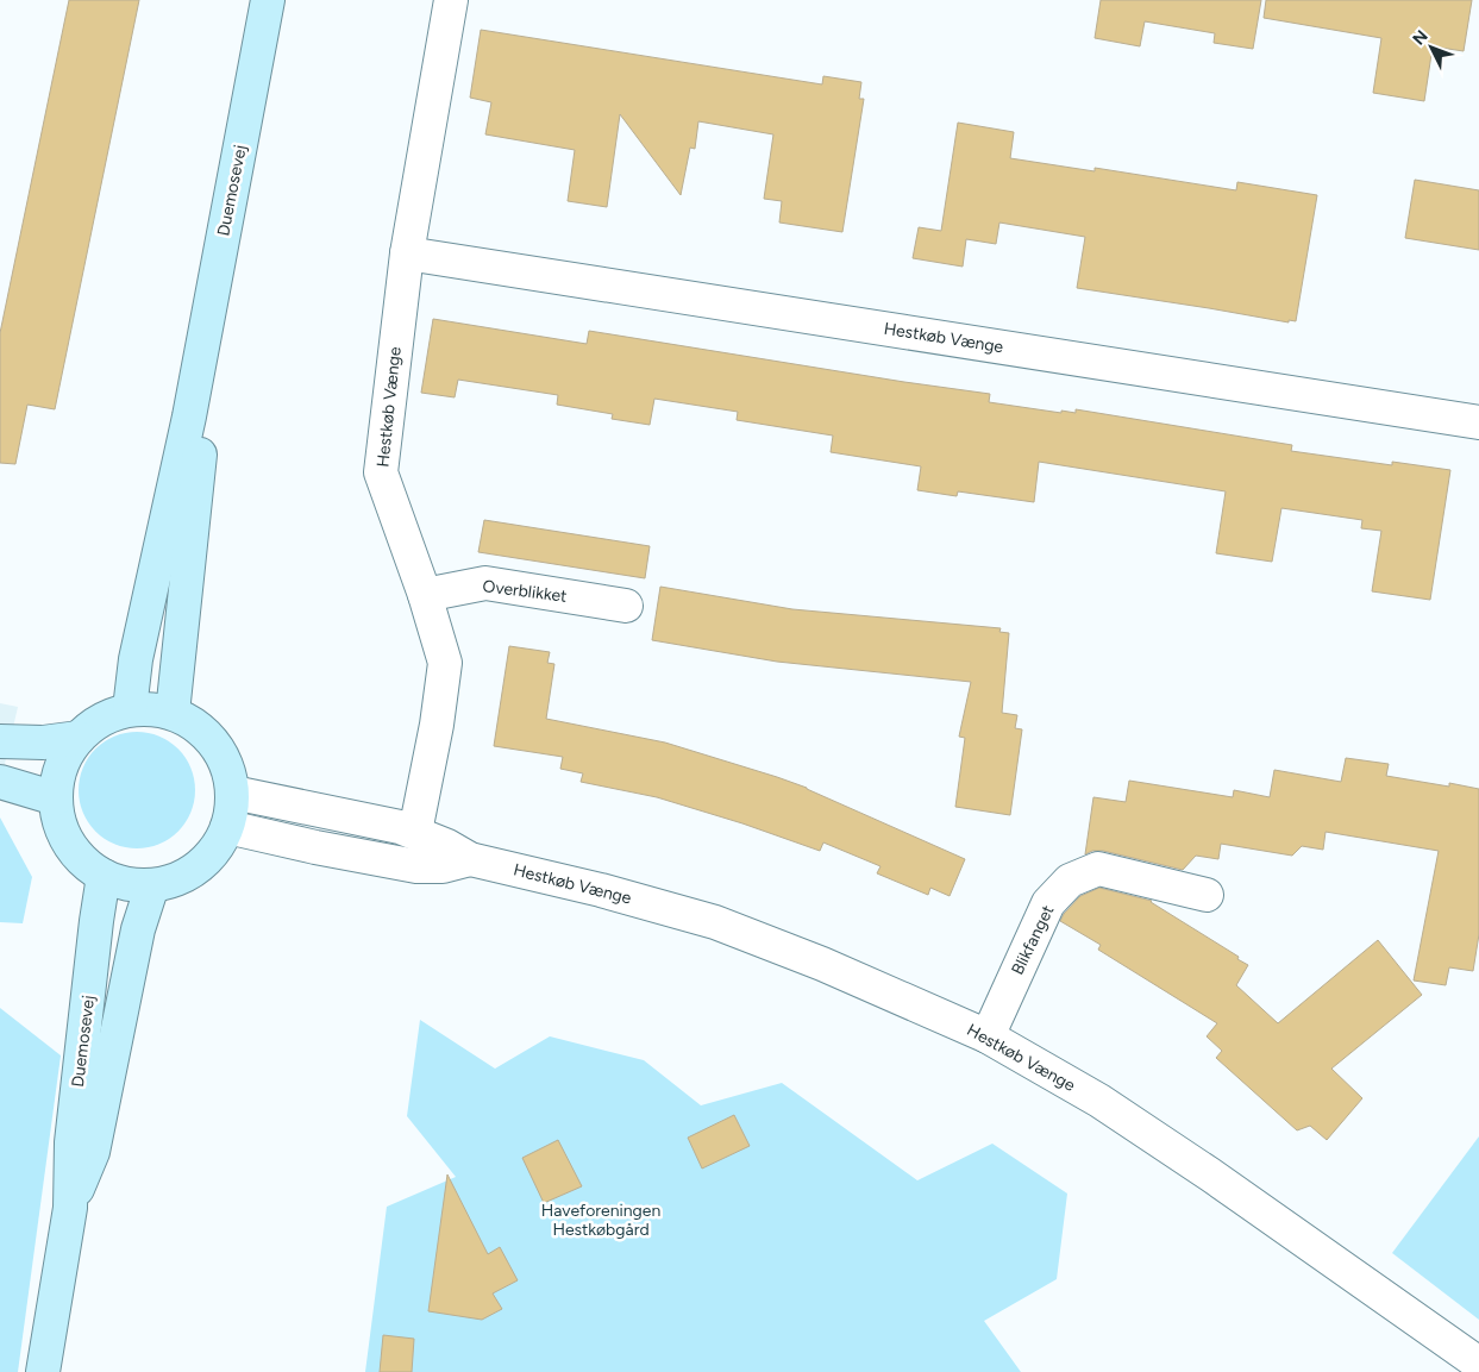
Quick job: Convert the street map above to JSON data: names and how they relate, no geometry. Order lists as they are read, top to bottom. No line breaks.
{"streets":{"street":["Duemosevej","Hestkøb Vænge","Overblikket","Blikfanget"]},"crossings":[["Duemosevej","Hestkøb Vænge"],["Hestkøb Vænge","Overblikket"],["Hestkøb Vænge","Blikfanget"]],"parks":["Haveforeningen Hestkøbgård"],"north":"top left"}
